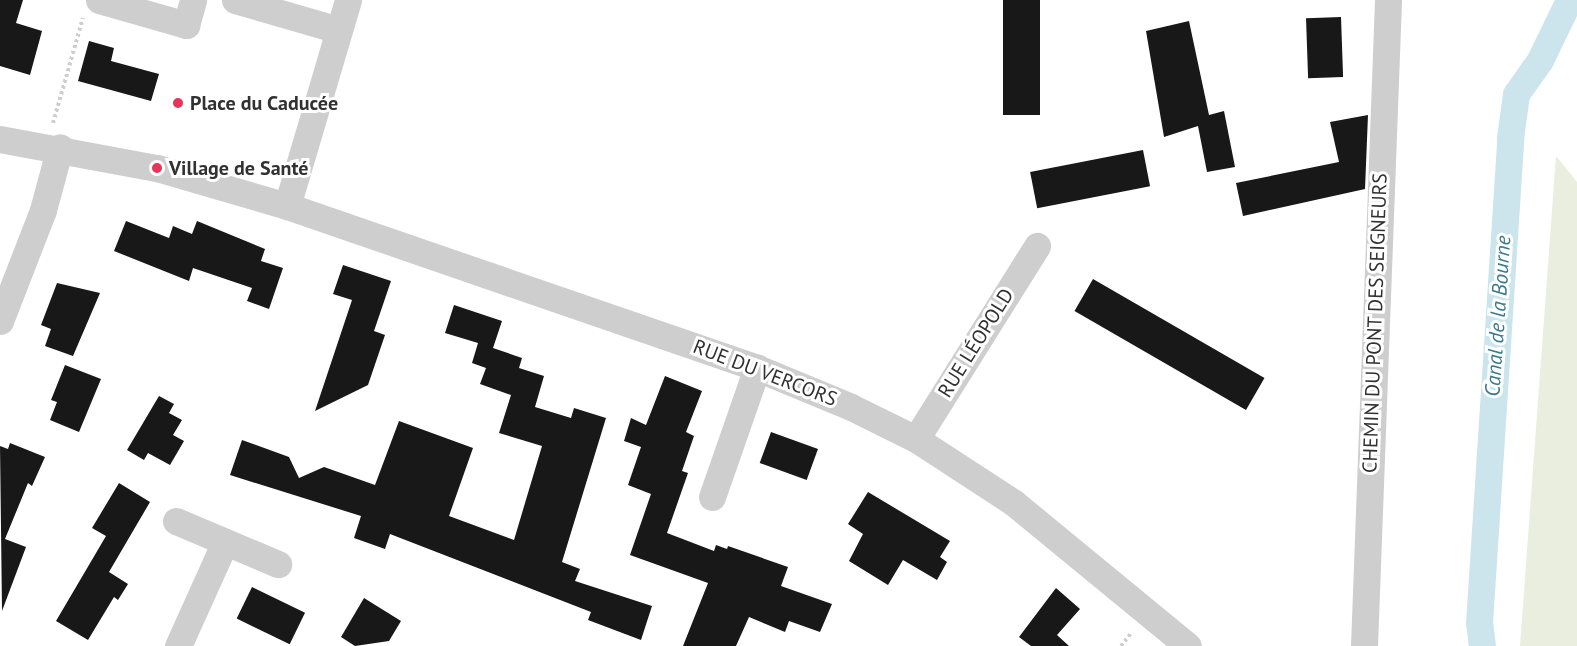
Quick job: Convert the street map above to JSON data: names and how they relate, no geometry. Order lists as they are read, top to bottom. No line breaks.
{"streets":{"street":["CHEMIN DU PONT DES SEIGNEURS","RUE LÉOPOLD","RUE DU VERCORS"]},"crossings":[["RUE LÉOPOLD","RUE DU VERCORS"]],"water":["Canal de la Bourne"],"places":["Place du Caducée","Village de Santé"]}
